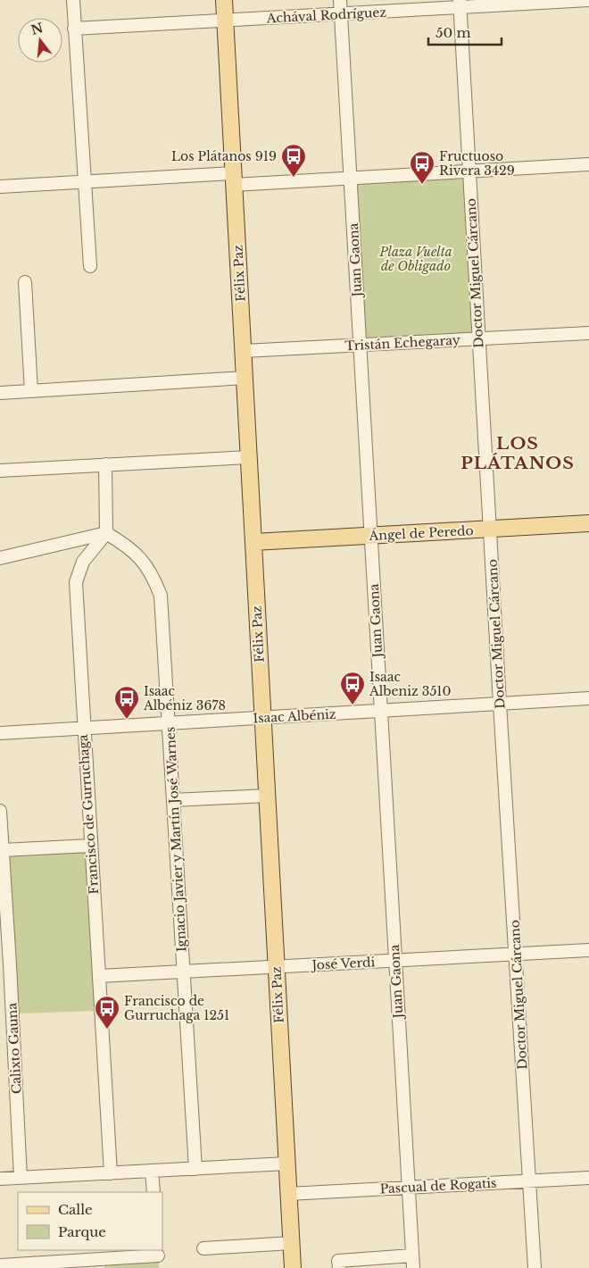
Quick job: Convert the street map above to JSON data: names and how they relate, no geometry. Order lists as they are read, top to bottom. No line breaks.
{"streets":{"main road":["Félix Paz","Ángel de Peredo"],"street":["Achával Rodríguez","Juan Gaona","Doctor Miguel Cárcano","Tristán Echegaray","Isaac Albéniz","Francisco de Gurruchaga","Ignacio Javier y Martín José Warnes","José Verdi","Calixto Gauna","Pascual de Rogatis"]},"crossings":[["Achával Rodríguez","Juan Gaona"],["Achával Rodríguez","Félix Paz"],["Achával Rodríguez","Doctor Miguel Cárcano"],["Juan Gaona","Tristán Echegaray"],["Juan Gaona","Ángel de Peredo"],["Juan Gaona","Isaac Albéniz"],["Juan Gaona","José Verdi"],["Juan Gaona","Pascual de Rogatis"],["Félix Paz","Tristán Echegaray"],["Félix Paz","Ángel de Peredo"],["Félix Paz","Isaac Albéniz"],["Félix Paz","José Verdi"],["Félix Paz","Pascual de Rogatis"],["Doctor Miguel Cárcano","Tristán Echegaray"],["Doctor Miguel Cárcano","Ángel de Peredo"],["Doctor Miguel Cárcano","Isaac Albéniz"],["Doctor Miguel Cárcano","José Verdi"],["Doctor Miguel Cárcano","Pascual de Rogatis"],["Isaac Albéniz","Francisco de Gurruchaga"],["Isaac Albéniz","Ignacio Javier y Martín José Warnes"],["Francisco de Gurruchaga","Ignacio Javier y Martín José Warnes"],["Francisco de Gurruchaga","José Verdi"],["Ignacio Javier y Martín José Warnes","José Verdi"]],"districts":["LOS PLÁTANOS"],"parks":["Plaza Vuelta de Obligado"],"places":{"bus stop":["Los Plátanos 919","Fructuoso Rivera 3429","Isaac Albeniz 3510","Isaac Albéniz 3678","Francisco de Gurruchaga 1251"]},"legend":["Calle","Parque"],"scale_bar":"50 m","north":"top"}
